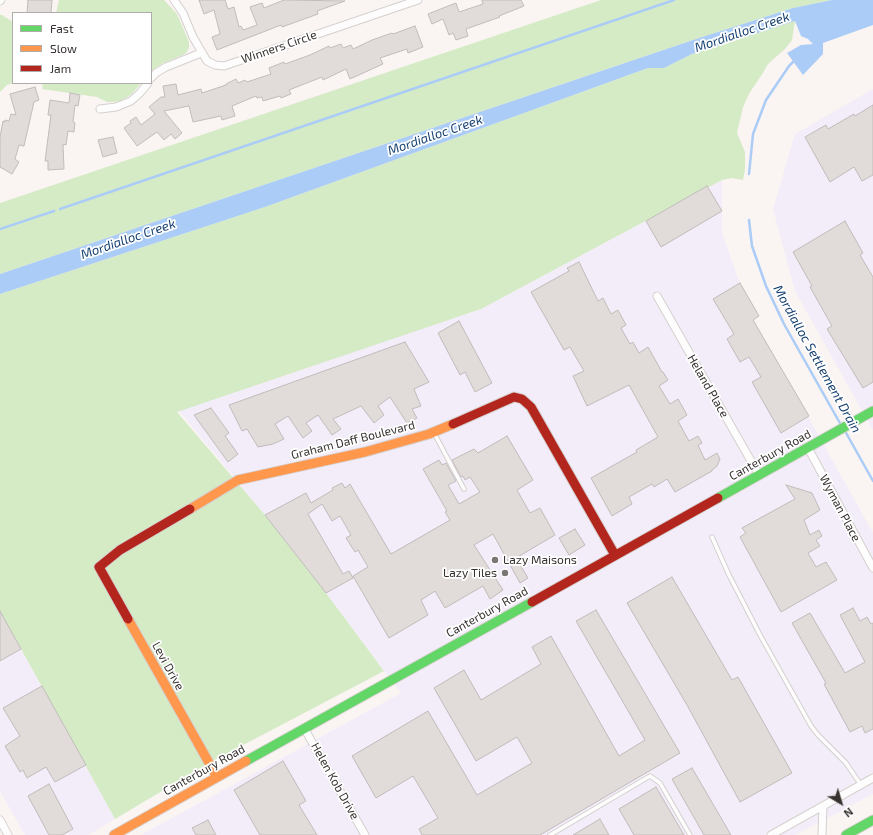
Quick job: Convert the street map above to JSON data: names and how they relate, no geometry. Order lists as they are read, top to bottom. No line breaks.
{"streets":{"street":["Winners Circle","Heland Place","Graham Daff Boulevard","Canterbury Road","Wyman Place","Levi Drive","Helen Kob Drive"]},"crossings":[["Heland Place","Canterbury Road"],["Graham Daff Boulevard","Canterbury Road"],["Graham Daff Boulevard","Levi Drive"],["Canterbury Road","Wyman Place"],["Canterbury Road","Levi Drive"],["Canterbury Road","Helen Kob Drive"]],"water":["Mordialloc Creek","Mordialloc Settlement Drain"],"places":["Lazy Maisons","Lazy Tiles"],"legend":["Fast","Slow","Jam"],"north":"bottom right"}
